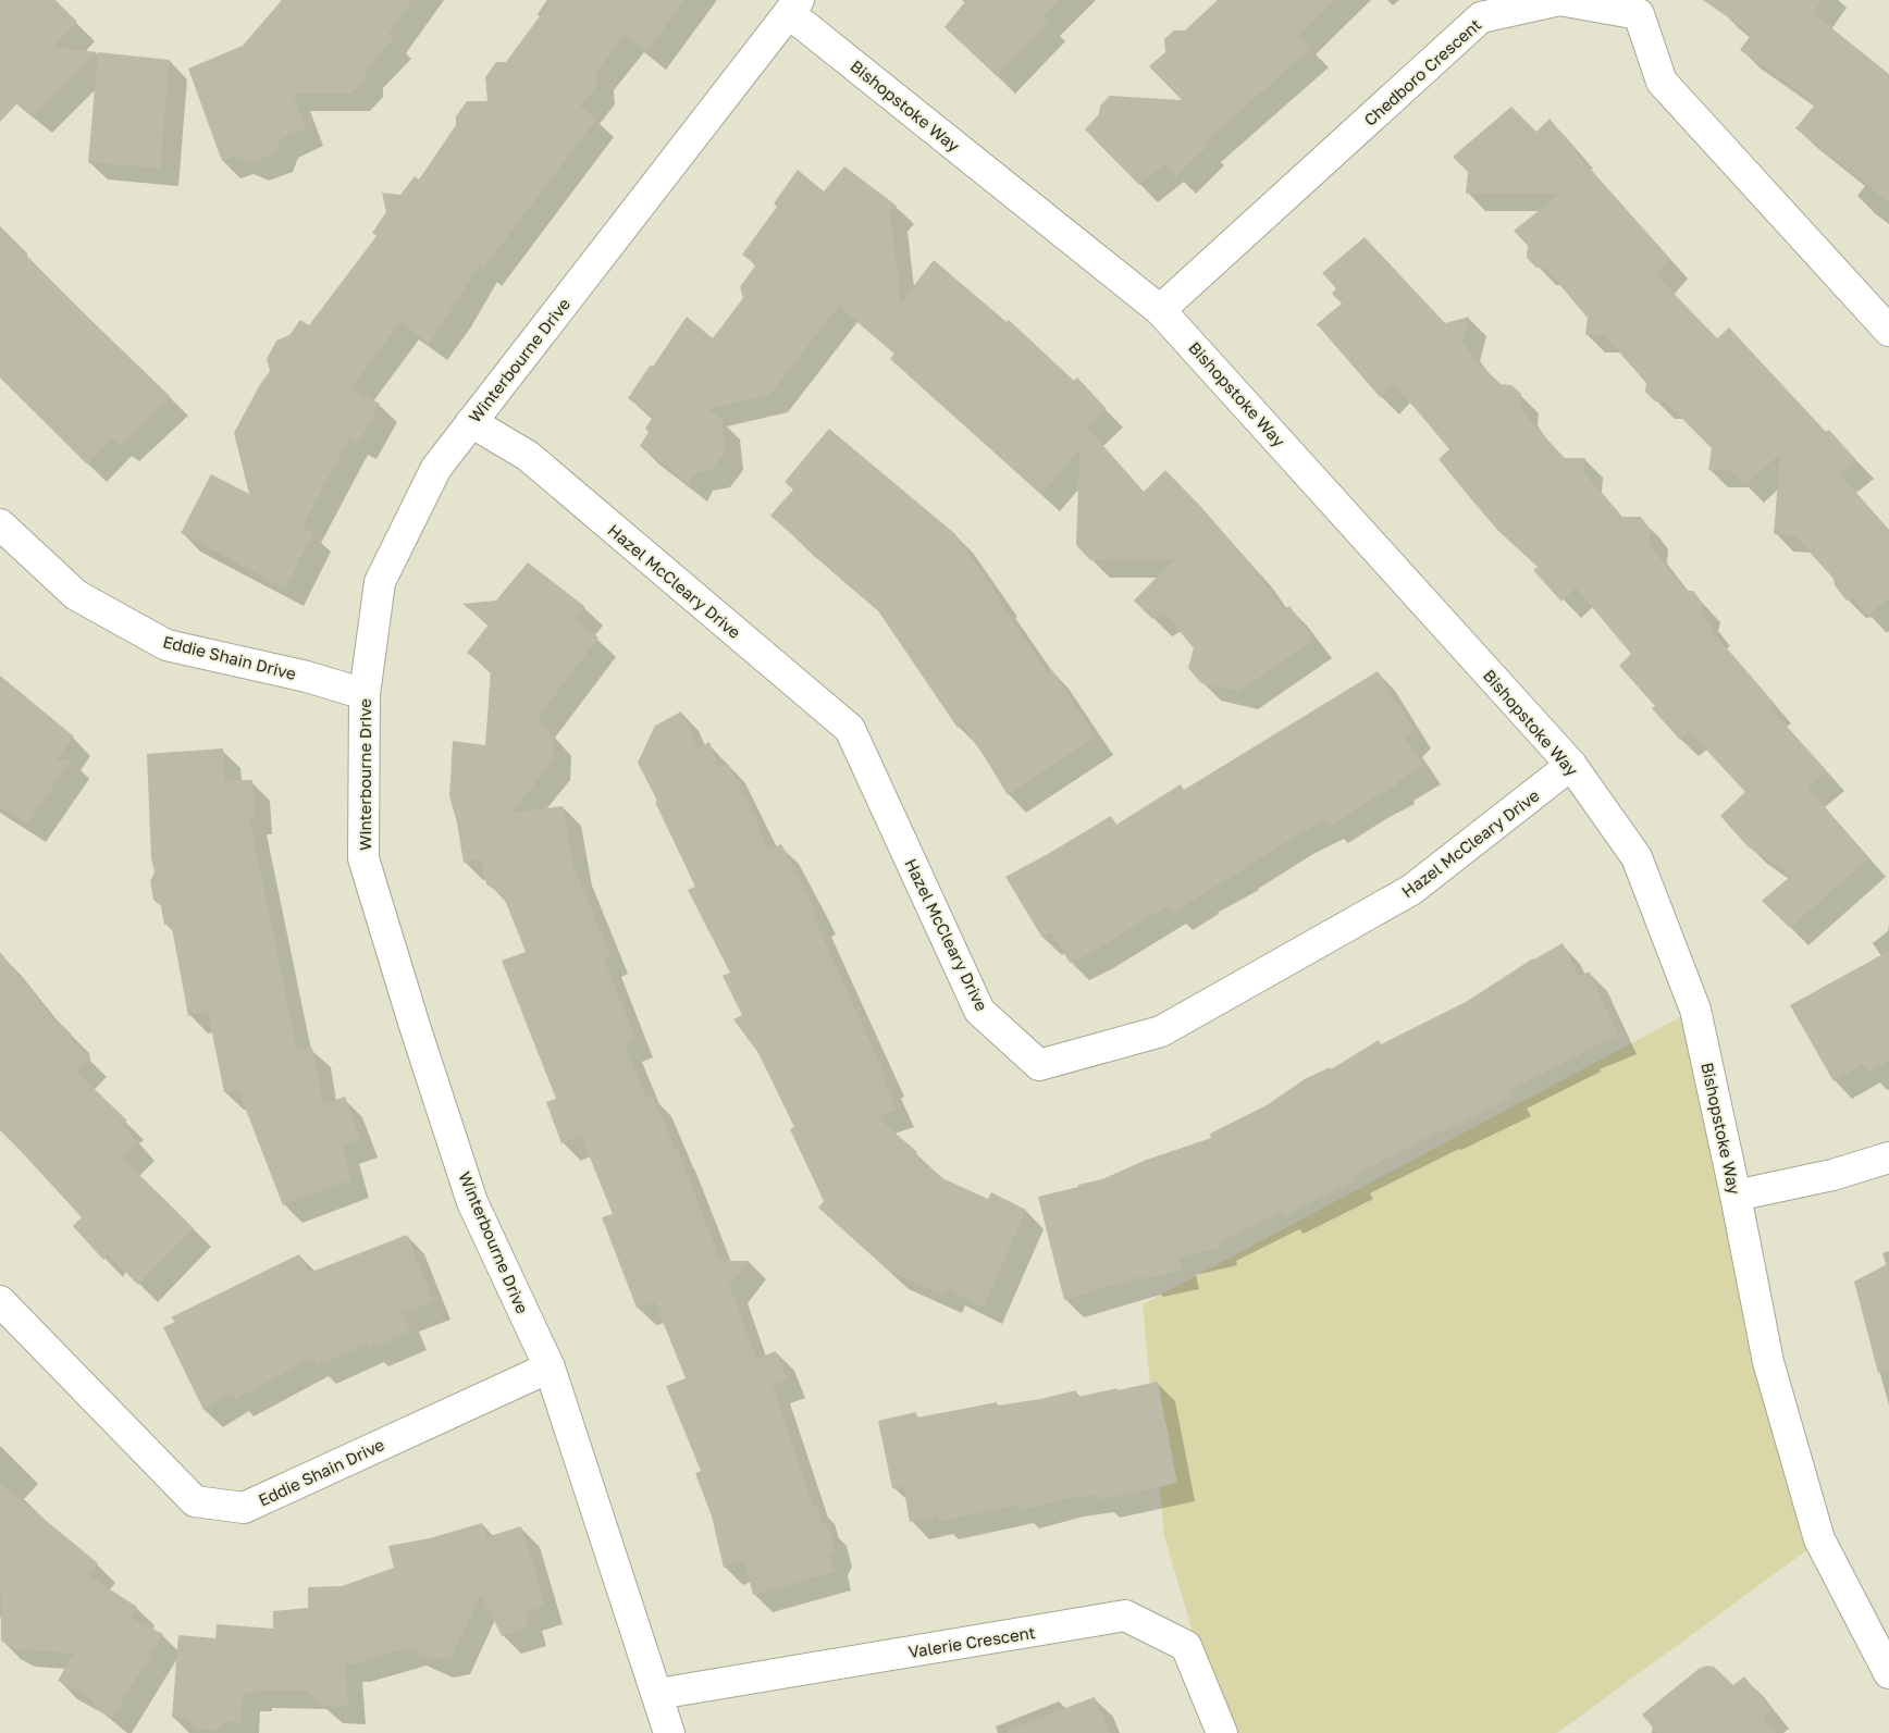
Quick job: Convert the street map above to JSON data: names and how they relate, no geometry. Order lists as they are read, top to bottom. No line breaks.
{"streets":{"street":["Chedboro Crescent","Bishopstoke Way","Winterbourne Drive","Hazel McCleary Drive","Eddie Shain Drive","Valerie Crescent"]},"crossings":[["Chedboro Crescent","Bishopstoke Way"],["Bishopstoke Way","Winterbourne Drive"],["Bishopstoke Way","Hazel McCleary Drive"],["Winterbourne Drive","Hazel McCleary Drive"],["Winterbourne Drive","Eddie Shain Drive"],["Winterbourne Drive","Valerie Crescent"]]}
